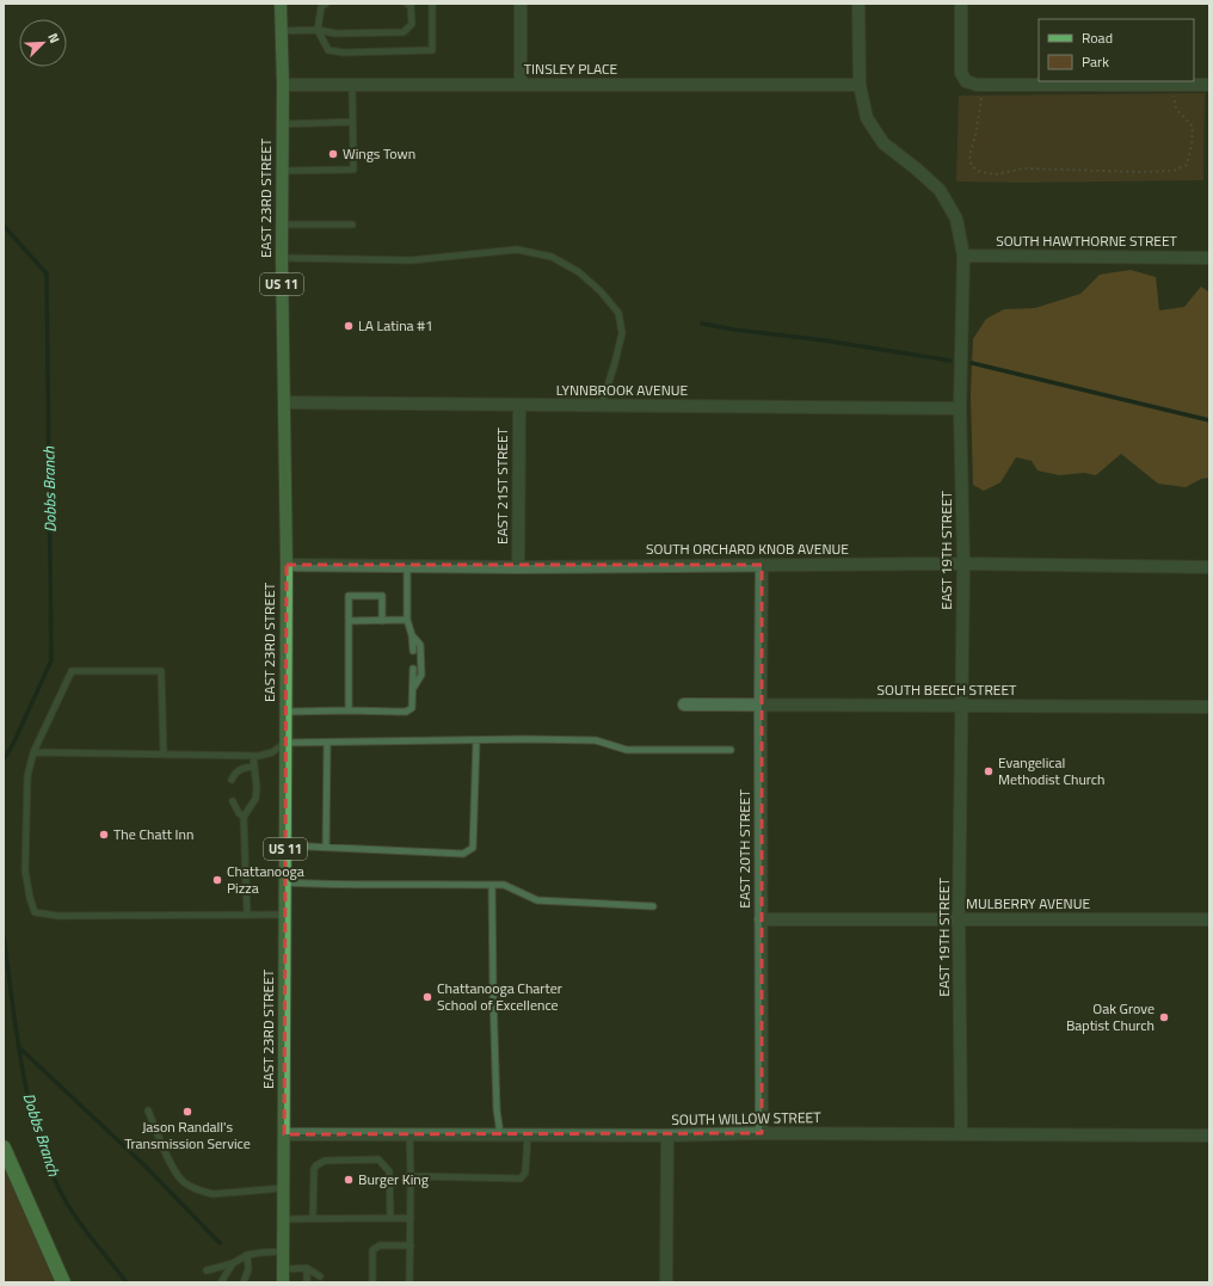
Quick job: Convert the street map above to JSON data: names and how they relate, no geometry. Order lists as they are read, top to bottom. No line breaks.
{"streets":{"main road":["EAST 23RD STREET","US 11"],"street":["TINSLEY PLACE","SOUTH HAWTHORNE STREET","LYNNBROOK AVENUE","EAST 21ST STREET","SOUTH ORCHARD KNOB AVENUE","EAST 19TH STREET","SOUTH BEECH STREET","EAST 20TH STREET","MULBERRY AVENUE","SOUTH WILLOW STREET"]},"crossings":[["TINSLEY PLACE","EAST 23RD STREET"],["TINSLEY PLACE","EAST 19TH STREET"],["EAST 23RD STREET","LYNNBROOK AVENUE"],["EAST 23RD STREET","SOUTH ORCHARD KNOB AVENUE"],["EAST 23RD STREET","SOUTH WILLOW STREET"],["SOUTH HAWTHORNE STREET","EAST 19TH STREET"],["LYNNBROOK AVENUE","EAST 21ST STREET"],["LYNNBROOK AVENUE","EAST 19TH STREET"],["EAST 21ST STREET","SOUTH ORCHARD KNOB AVENUE"],["SOUTH ORCHARD KNOB AVENUE","EAST 19TH STREET"],["SOUTH ORCHARD KNOB AVENUE","EAST 20TH STREET"],["EAST 19TH STREET","SOUTH BEECH STREET"],["EAST 19TH STREET","MULBERRY AVENUE"],["EAST 19TH STREET","SOUTH WILLOW STREET"],["SOUTH BEECH STREET","EAST 20TH STREET"],["EAST 20TH STREET","MULBERRY AVENUE"],["EAST 20TH STREET","SOUTH WILLOW STREET"]],"water":["Dobbs Branch"],"places":["Wings Town","LA Latina #1","Evangelical Methodist Church","The Chatt Inn","Chattanooga Pizza","Chattanooga Charter School of Excellence","Oak Grove Baptist Church","Jason Randall's Transmission Service","Burger King"],"legend":["Road","Park"],"north":"top right"}
